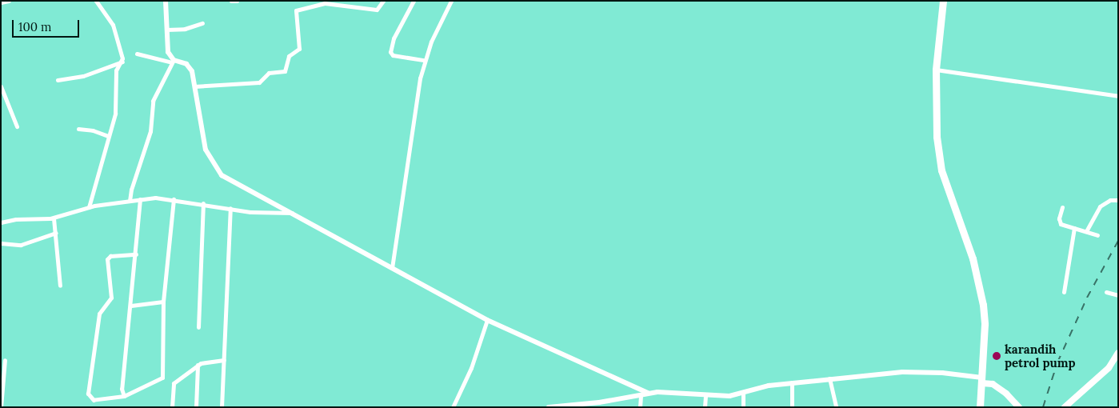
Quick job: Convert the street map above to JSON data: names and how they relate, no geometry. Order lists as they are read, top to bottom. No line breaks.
{"places":["karandih petrol pump"],"scale_bar":"100 m"}
